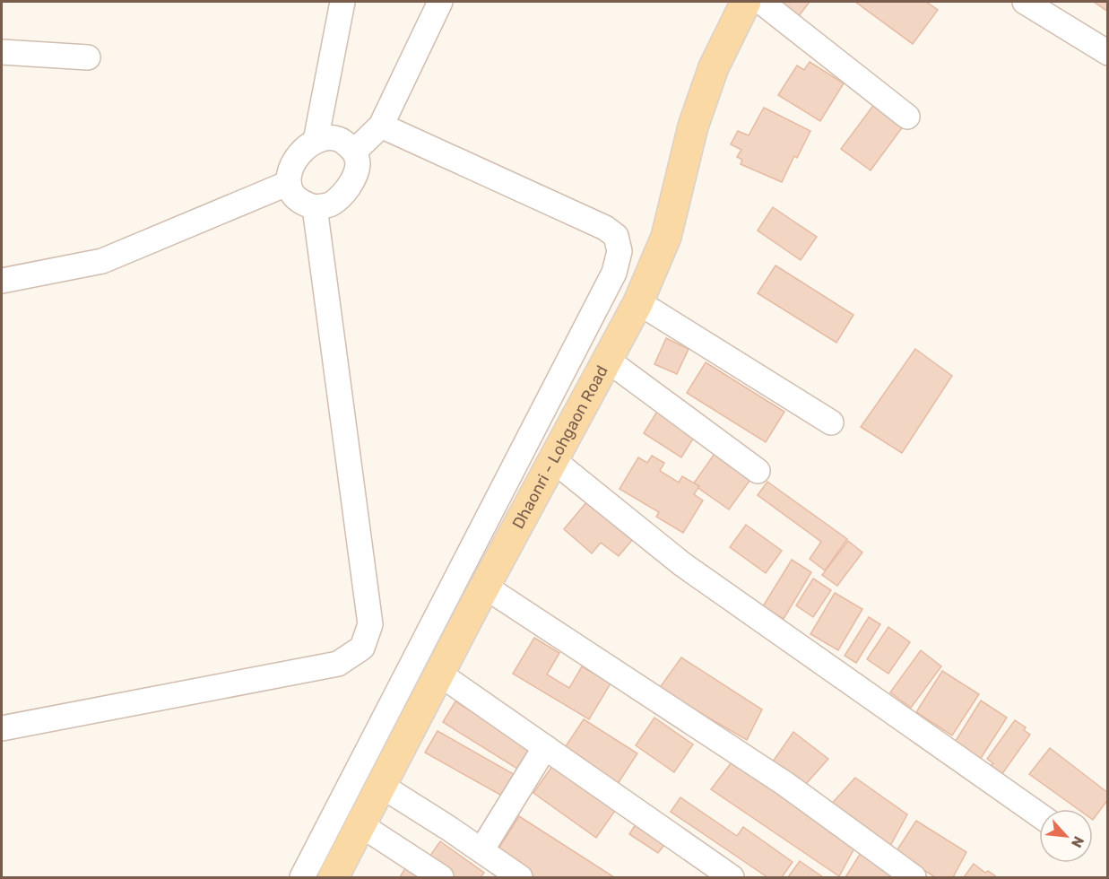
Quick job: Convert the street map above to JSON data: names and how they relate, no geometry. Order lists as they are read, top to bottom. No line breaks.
{"streets":{"main road":["Dhaonri - Lohgaon Road"]},"north":"bottom right"}
